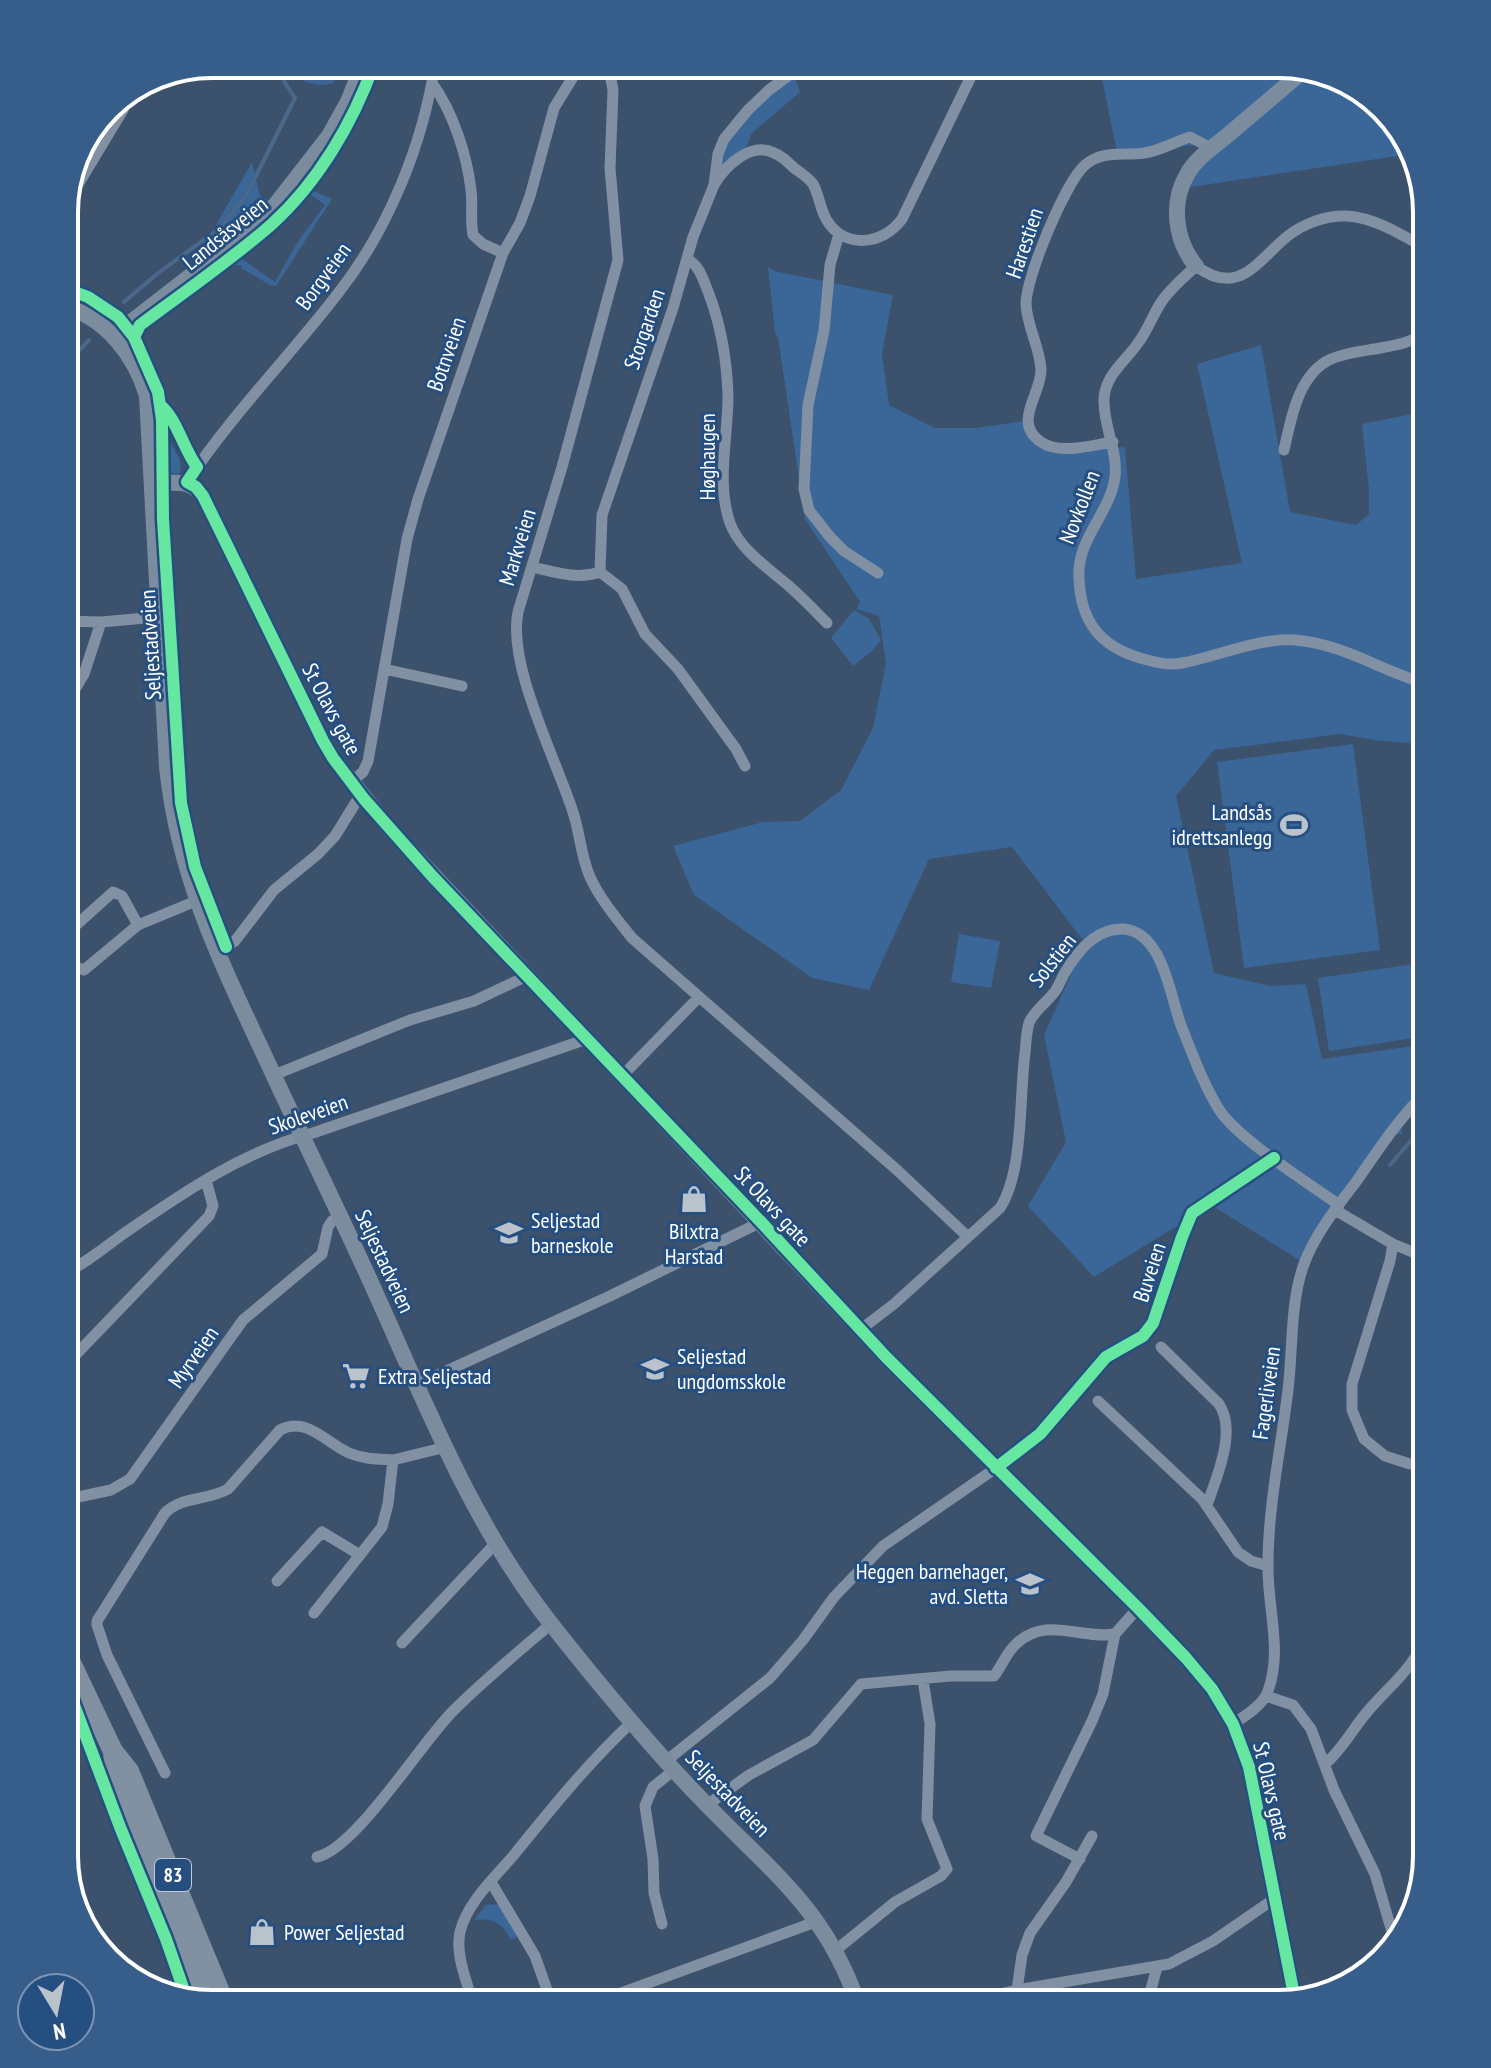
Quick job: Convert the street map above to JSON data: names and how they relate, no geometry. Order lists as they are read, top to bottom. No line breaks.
{"streets":{"highway":["83"],"street":["Landsåsveien","Harestien","Borgveien","Storgarden","Botnveien","Høghaugen","Novkollen","Markveien","Seljestadveien","St Olavs gate","Solstien","Skoleveien","Myrveien","Fagerliveien"],"cycle path":["Buveien"]},"crossings":[["Landsåsveien","Seljestadveien"],["Harestien","Novkollen"],["Borgveien","St Olavs gate"],["Storgarden","Høghaugen"],["Botnveien","Seljestadveien"],["Botnveien","St Olavs gate"],["Markveien","Solstien"],["Seljestadveien","Skoleveien"],["Seljestadveien","Myrveien"],["St Olavs gate","Solstien"],["St Olavs gate","Skoleveien"],["Solstien","Fagerliveien"]],"places":{"sports":["Landsås idrettsanlegg"],"shop":["Bilxtra Harstad","Power Seljestad"],"school or university":["Seljestad barneskole","Seljestad ungdomsskole","Heggen barnehager, avd. Sletta"],"supermarket":["Extra Seljestad"]},"north":"bottom"}
